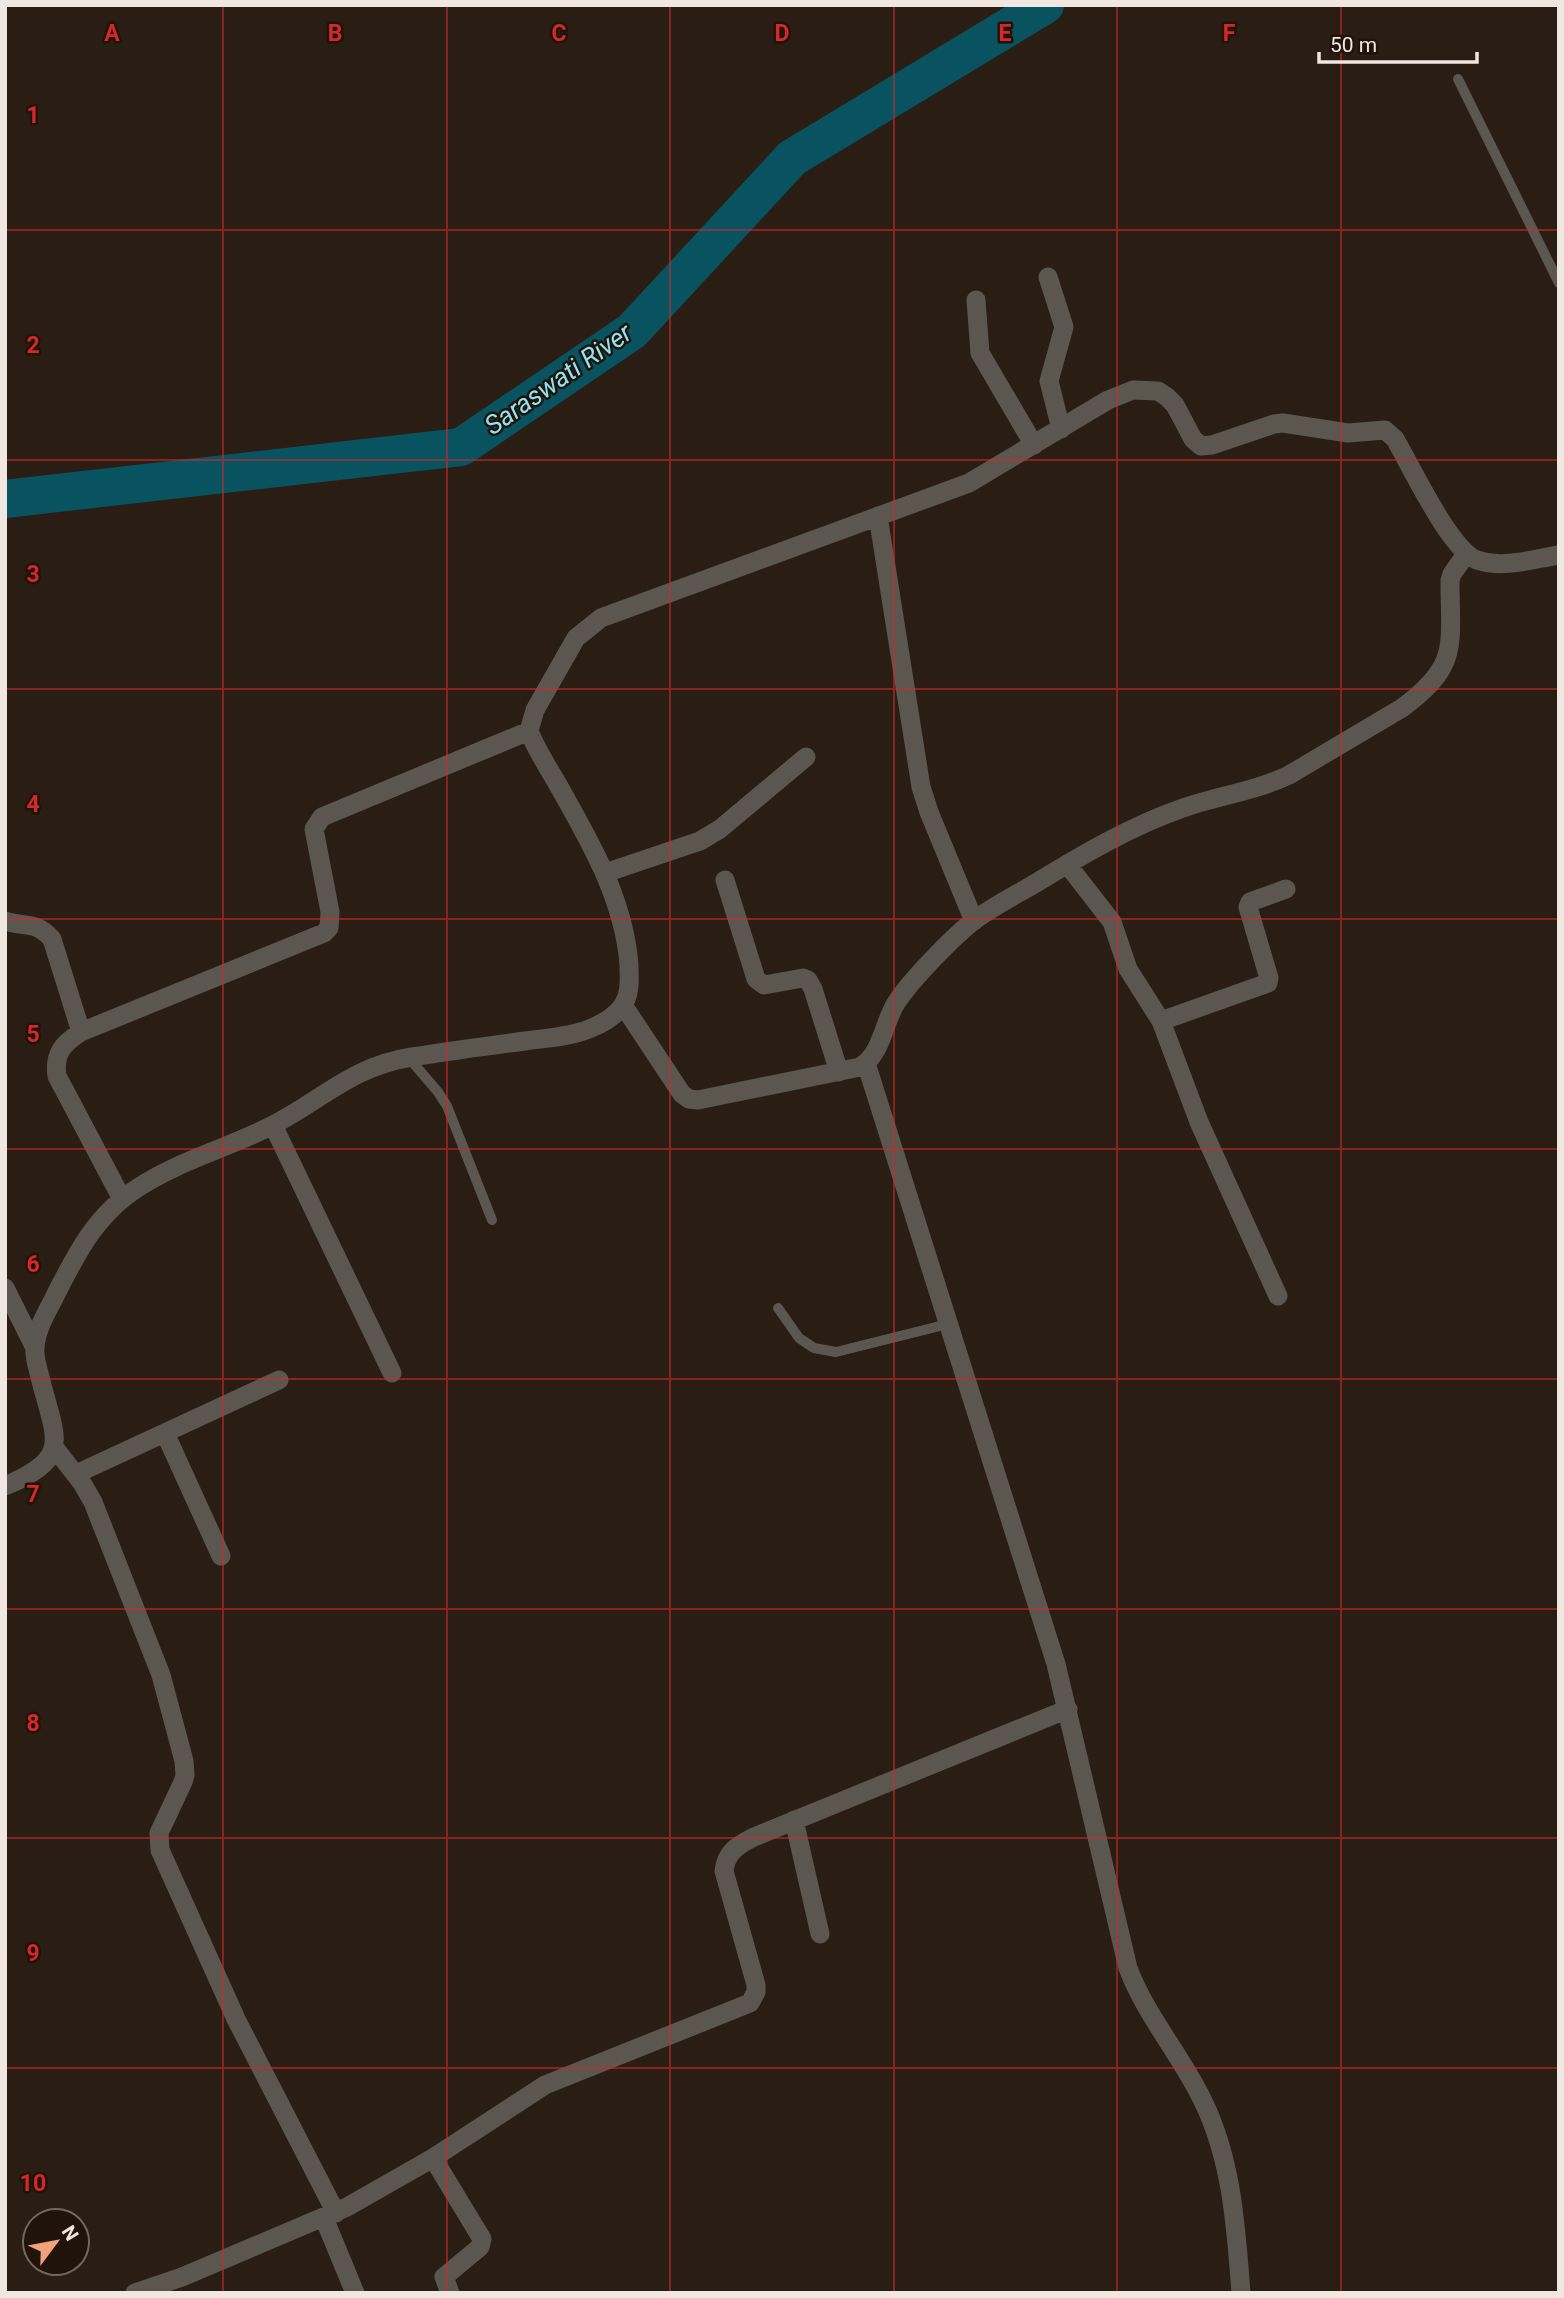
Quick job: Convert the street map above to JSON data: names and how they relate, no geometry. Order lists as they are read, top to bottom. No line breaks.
{"water":["Saraswati River"],"scale_bar":"50 m","north":"top right","grid":{"columns":["A","B","C","D","E","F"],"rows":["1","2","3","4","5","6","7","8","9","10"]}}
